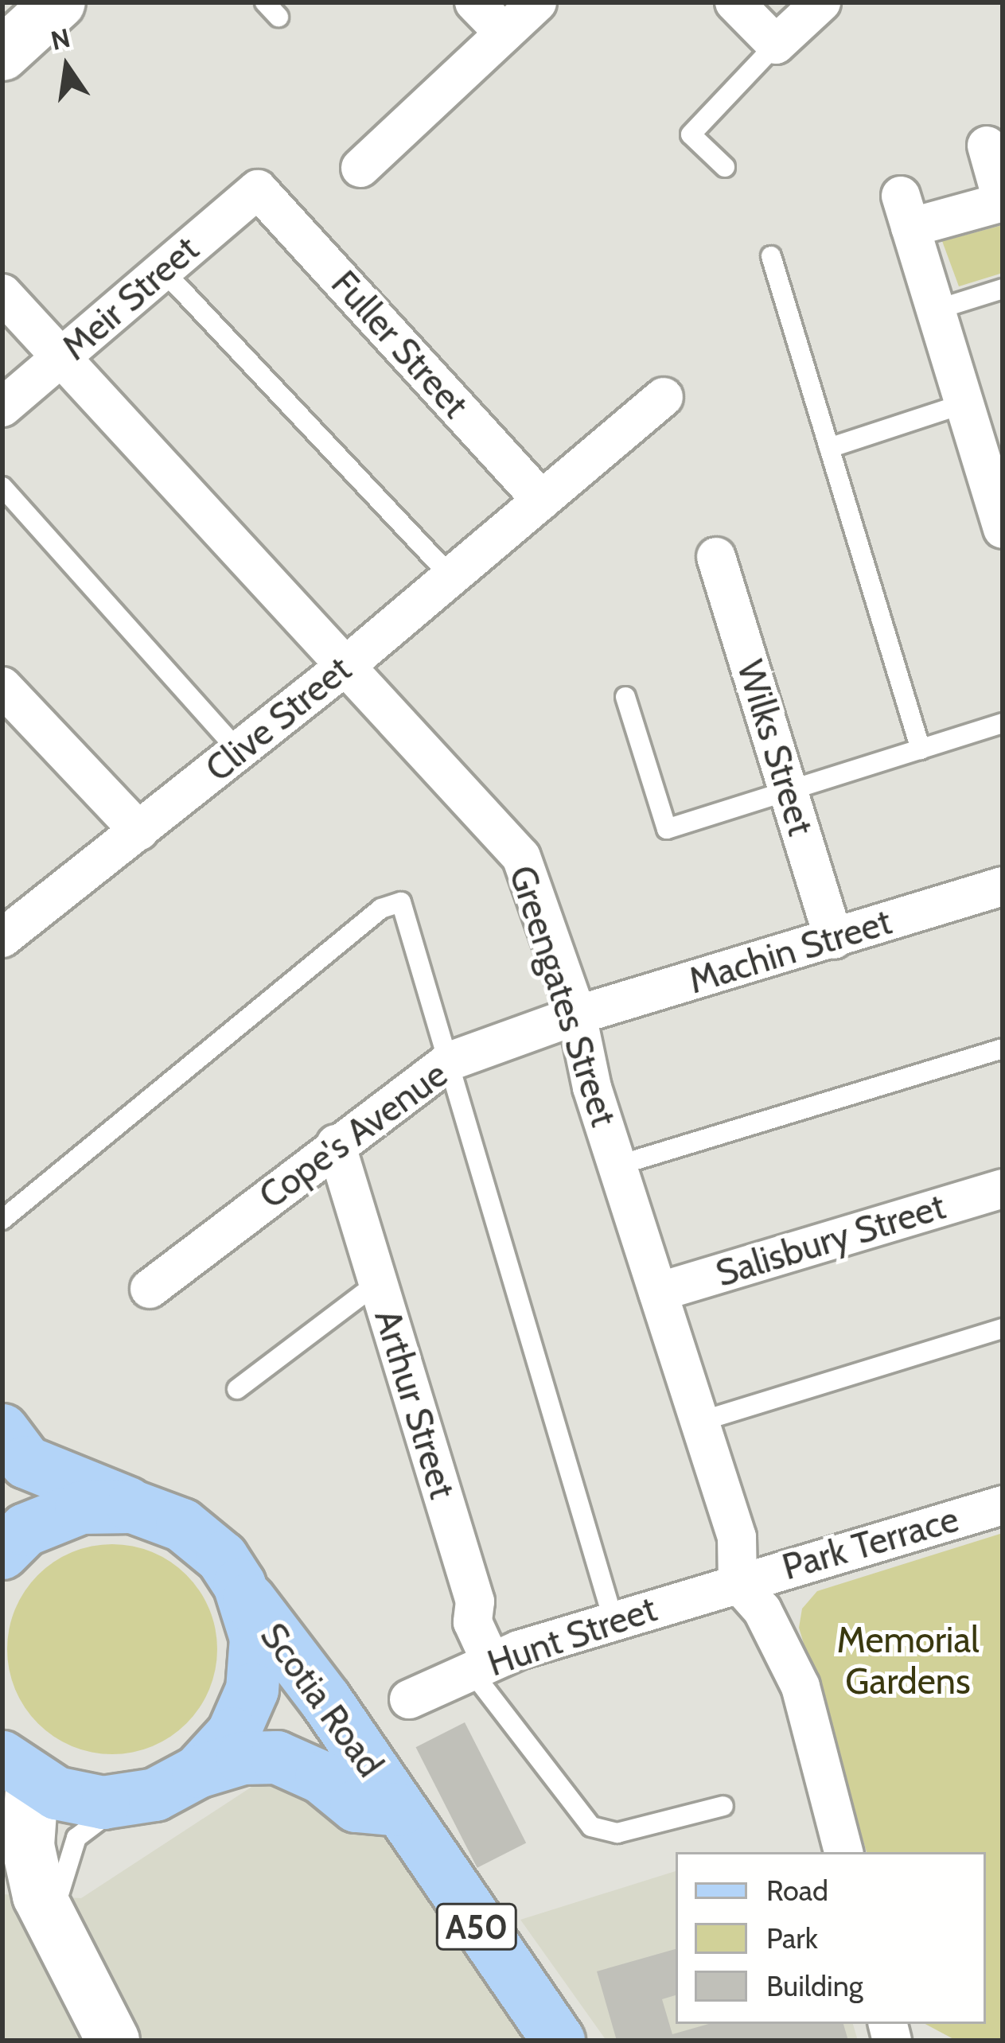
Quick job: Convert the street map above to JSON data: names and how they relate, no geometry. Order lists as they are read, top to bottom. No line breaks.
{"streets":{"main road":["Scotia Road","A50"],"street":["Meir Street","Fuller Street","Clive Street","Wilks Street","Machin Street","Greengates Street","Cope's Avenue","Salisbury Street","Arthur Street","Park Terrace","Hunt Street"]},"crossings":[["Meir Street","Fuller Street"],["Meir Street","Greengates Street"],["Fuller Street","Clive Street"],["Clive Street","Greengates Street"],["Wilks Street","Machin Street"],["Machin Street","Greengates Street"],["Machin Street","Cope's Avenue"],["Greengates Street","Cope's Avenue"],["Greengates Street","Salisbury Street"],["Greengates Street","Park Terrace"],["Greengates Street","Hunt Street"],["Cope's Avenue","Arthur Street"],["Arthur Street","Hunt Street"],["Park Terrace","Hunt Street"],["Scotia Road","A50"]],"parks":["Memorial Gardens"],"legend":["Road","Park","Building"],"north":"top"}
